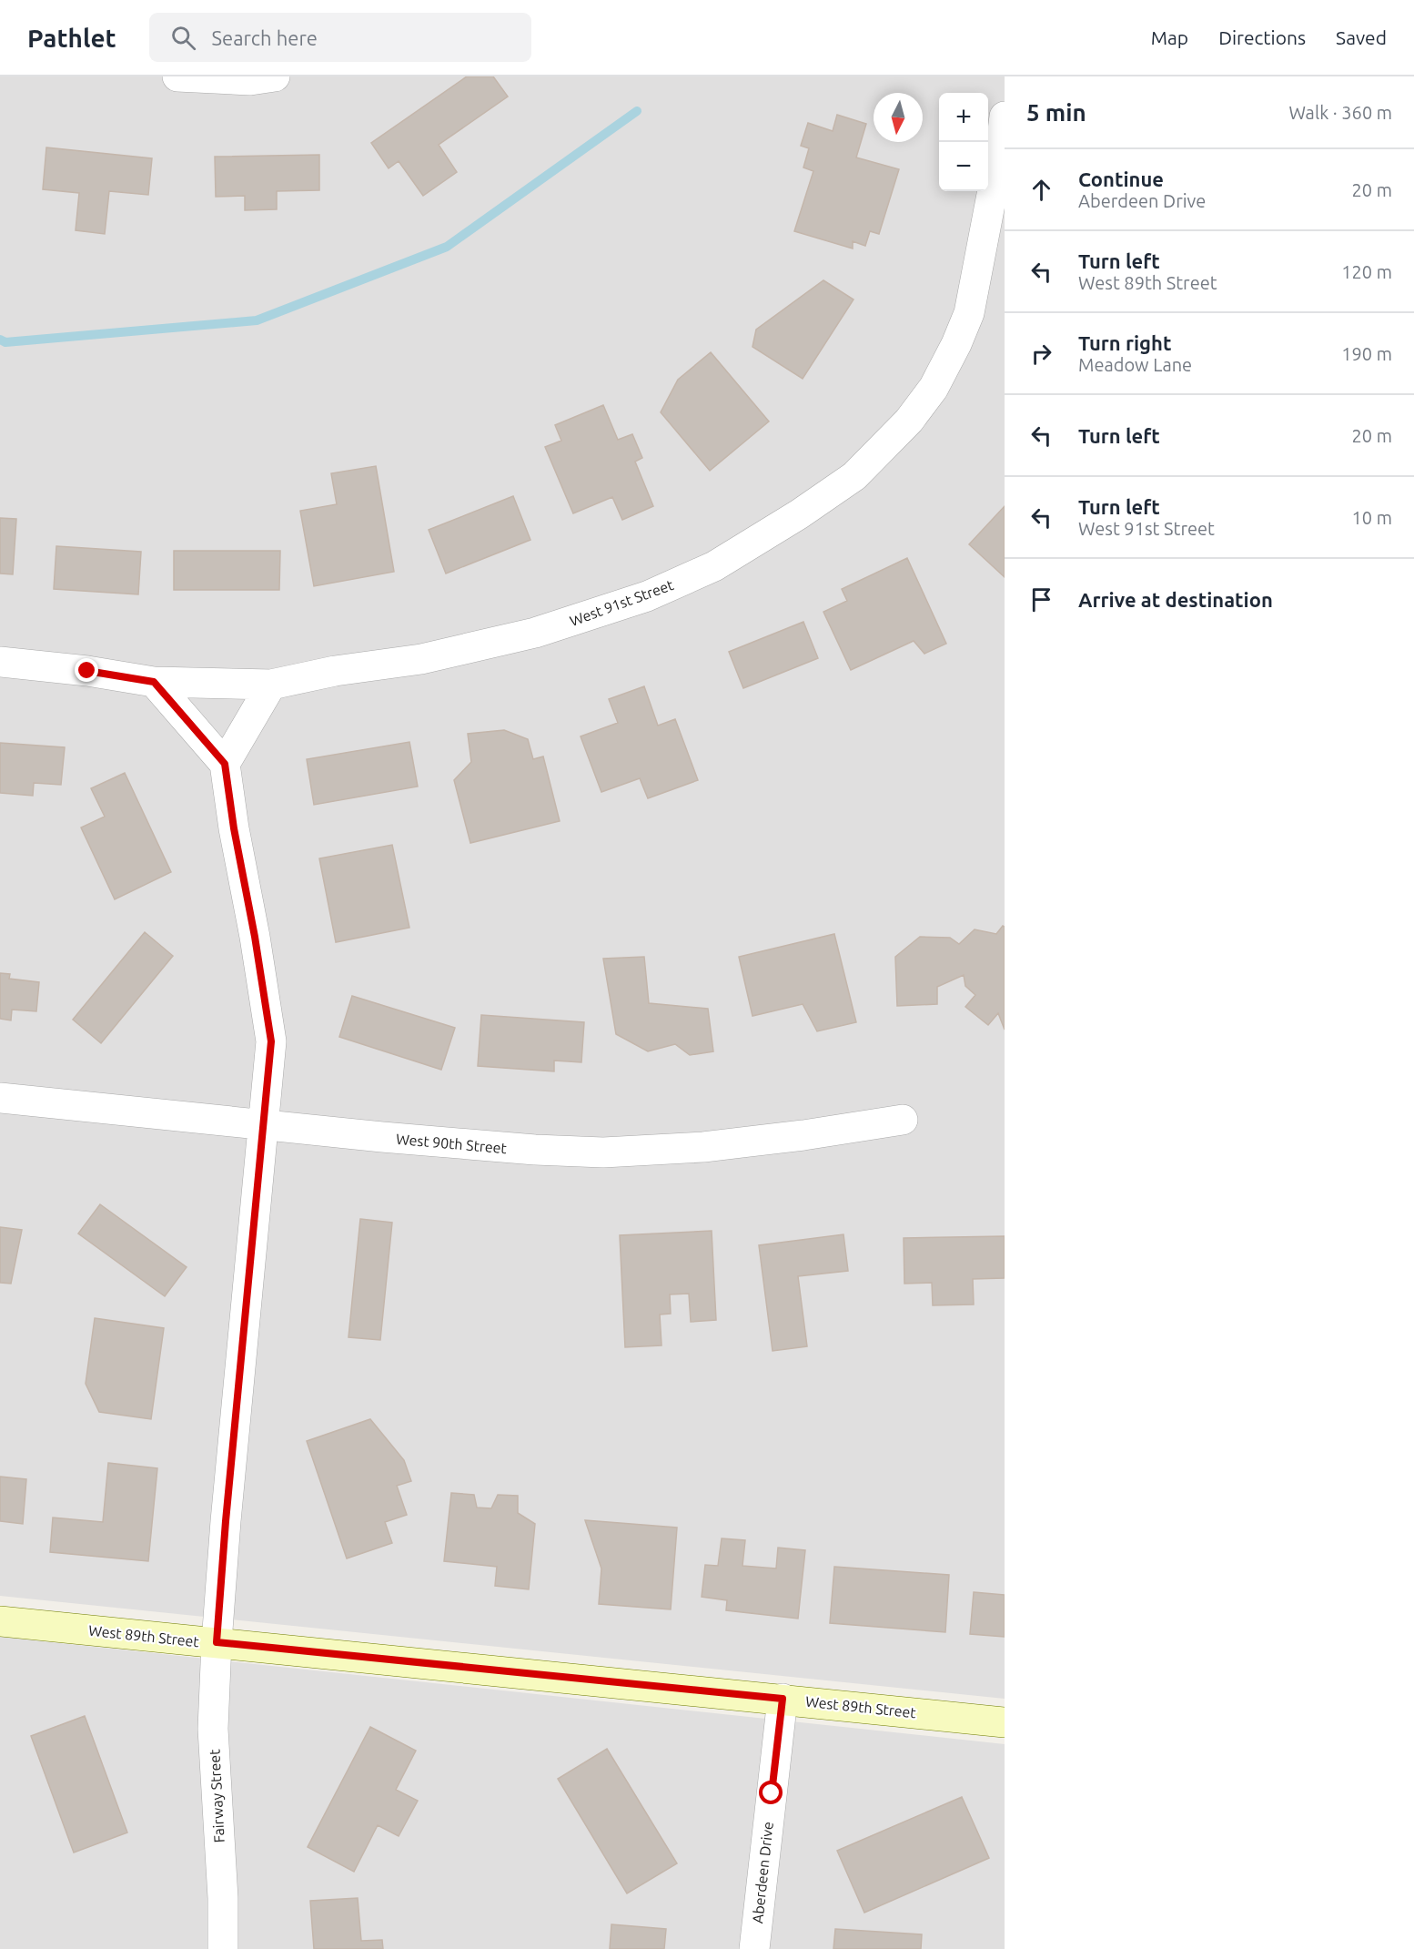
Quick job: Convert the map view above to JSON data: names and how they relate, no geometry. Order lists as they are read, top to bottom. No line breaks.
{"streets":{"street":["West 91st Street","West 90th Street","West 89th Street","Fairway Street","Aberdeen Drive"]},"crossings":[["West 90th Street","Fairway Street"],["West 89th Street","Fairway Street"],["West 89th Street","Aberdeen Drive"]],"north":"bottom","page":{"header":"Pathlet","search":"Search here","nav":["Map","Directions","Saved"],"heading":["5 min","Walk · 360 m"],"map_buttons":["+","−"],"list":[["Continue","Aberdeen Drive","20 m"],["Turn left","West 89th Street","120 m"],["Turn right","Meadow Lane","190 m"],["Turn left","20 m"],["Turn left","West 91st Street","10 m"],"Arrive at destination"]}}
